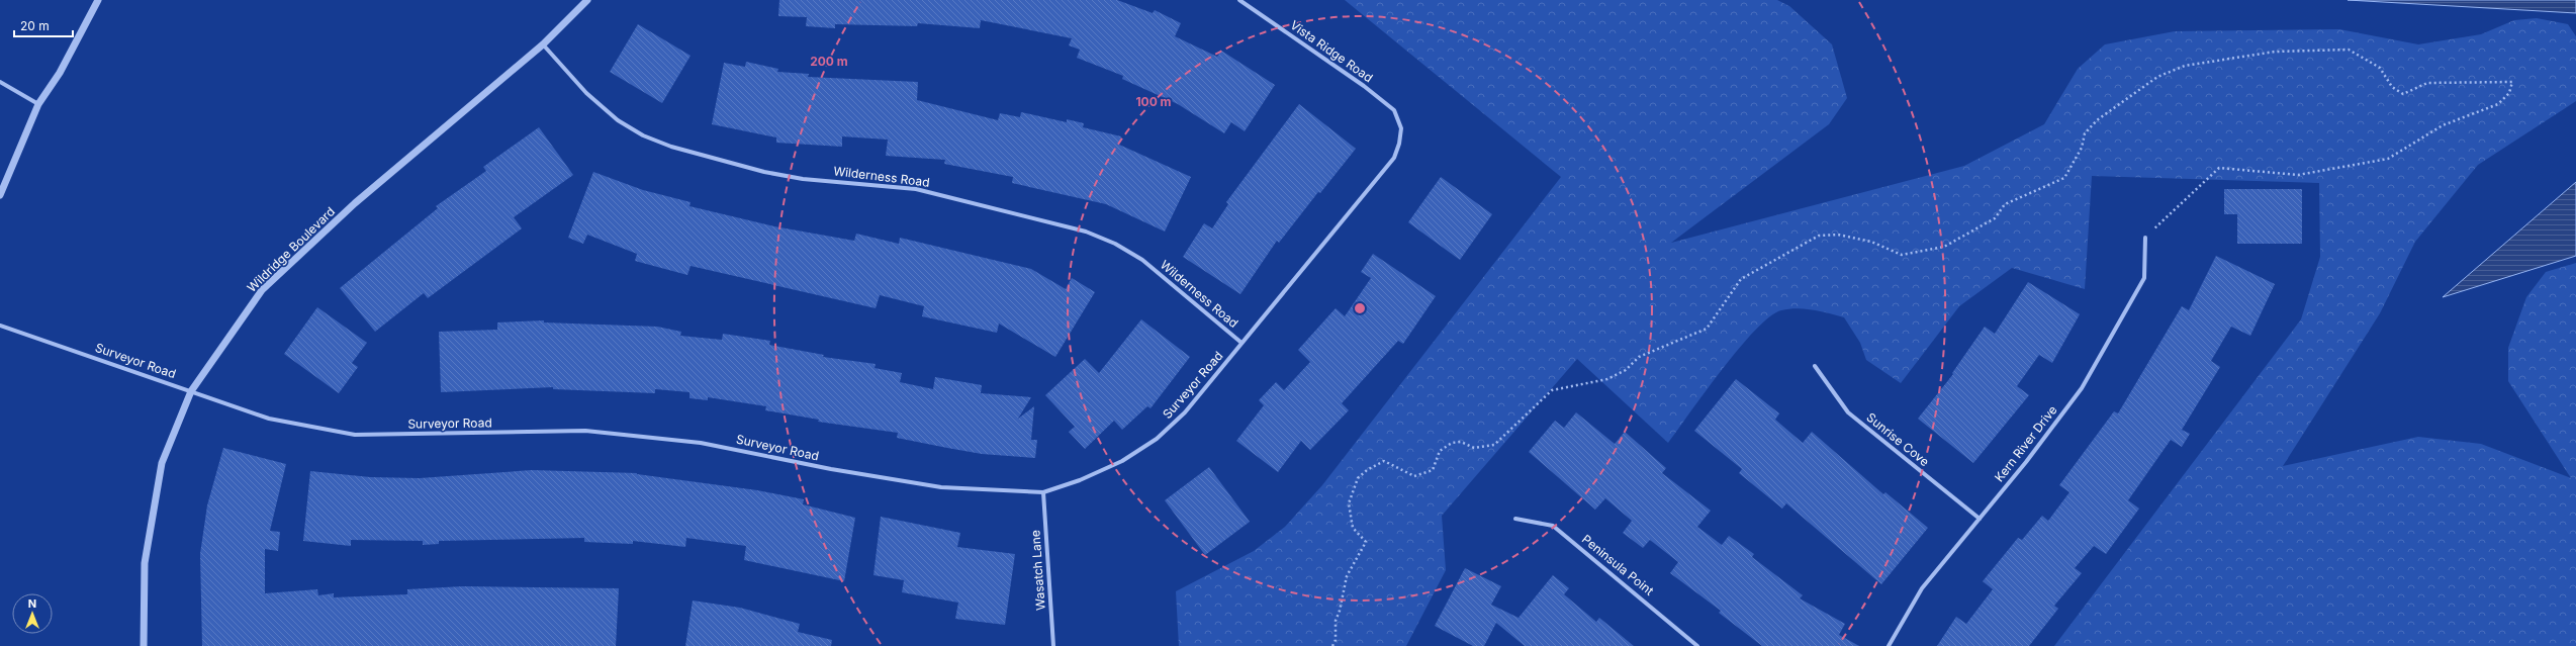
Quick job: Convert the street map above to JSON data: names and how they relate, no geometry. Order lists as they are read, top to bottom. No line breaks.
{"streets":{"street":["Vista Ridge Road","Wilderness Road","Wildridge Boulevard","Surveyor Road","Sunrise Cove","Kern River Drive","Peninsula Point","Wasatch Lane"]},"crossings":[["Vista Ridge Road","Surveyor Road"],["Wilderness Road","Wildridge Boulevard"],["Wilderness Road","Surveyor Road"],["Wildridge Boulevard","Surveyor Road"],["Surveyor Road","Wasatch Lane"],["Sunrise Cove","Kern River Drive"]],"scale_bar":"20 m","north":"top","rings":["200 m","100 m"]}
